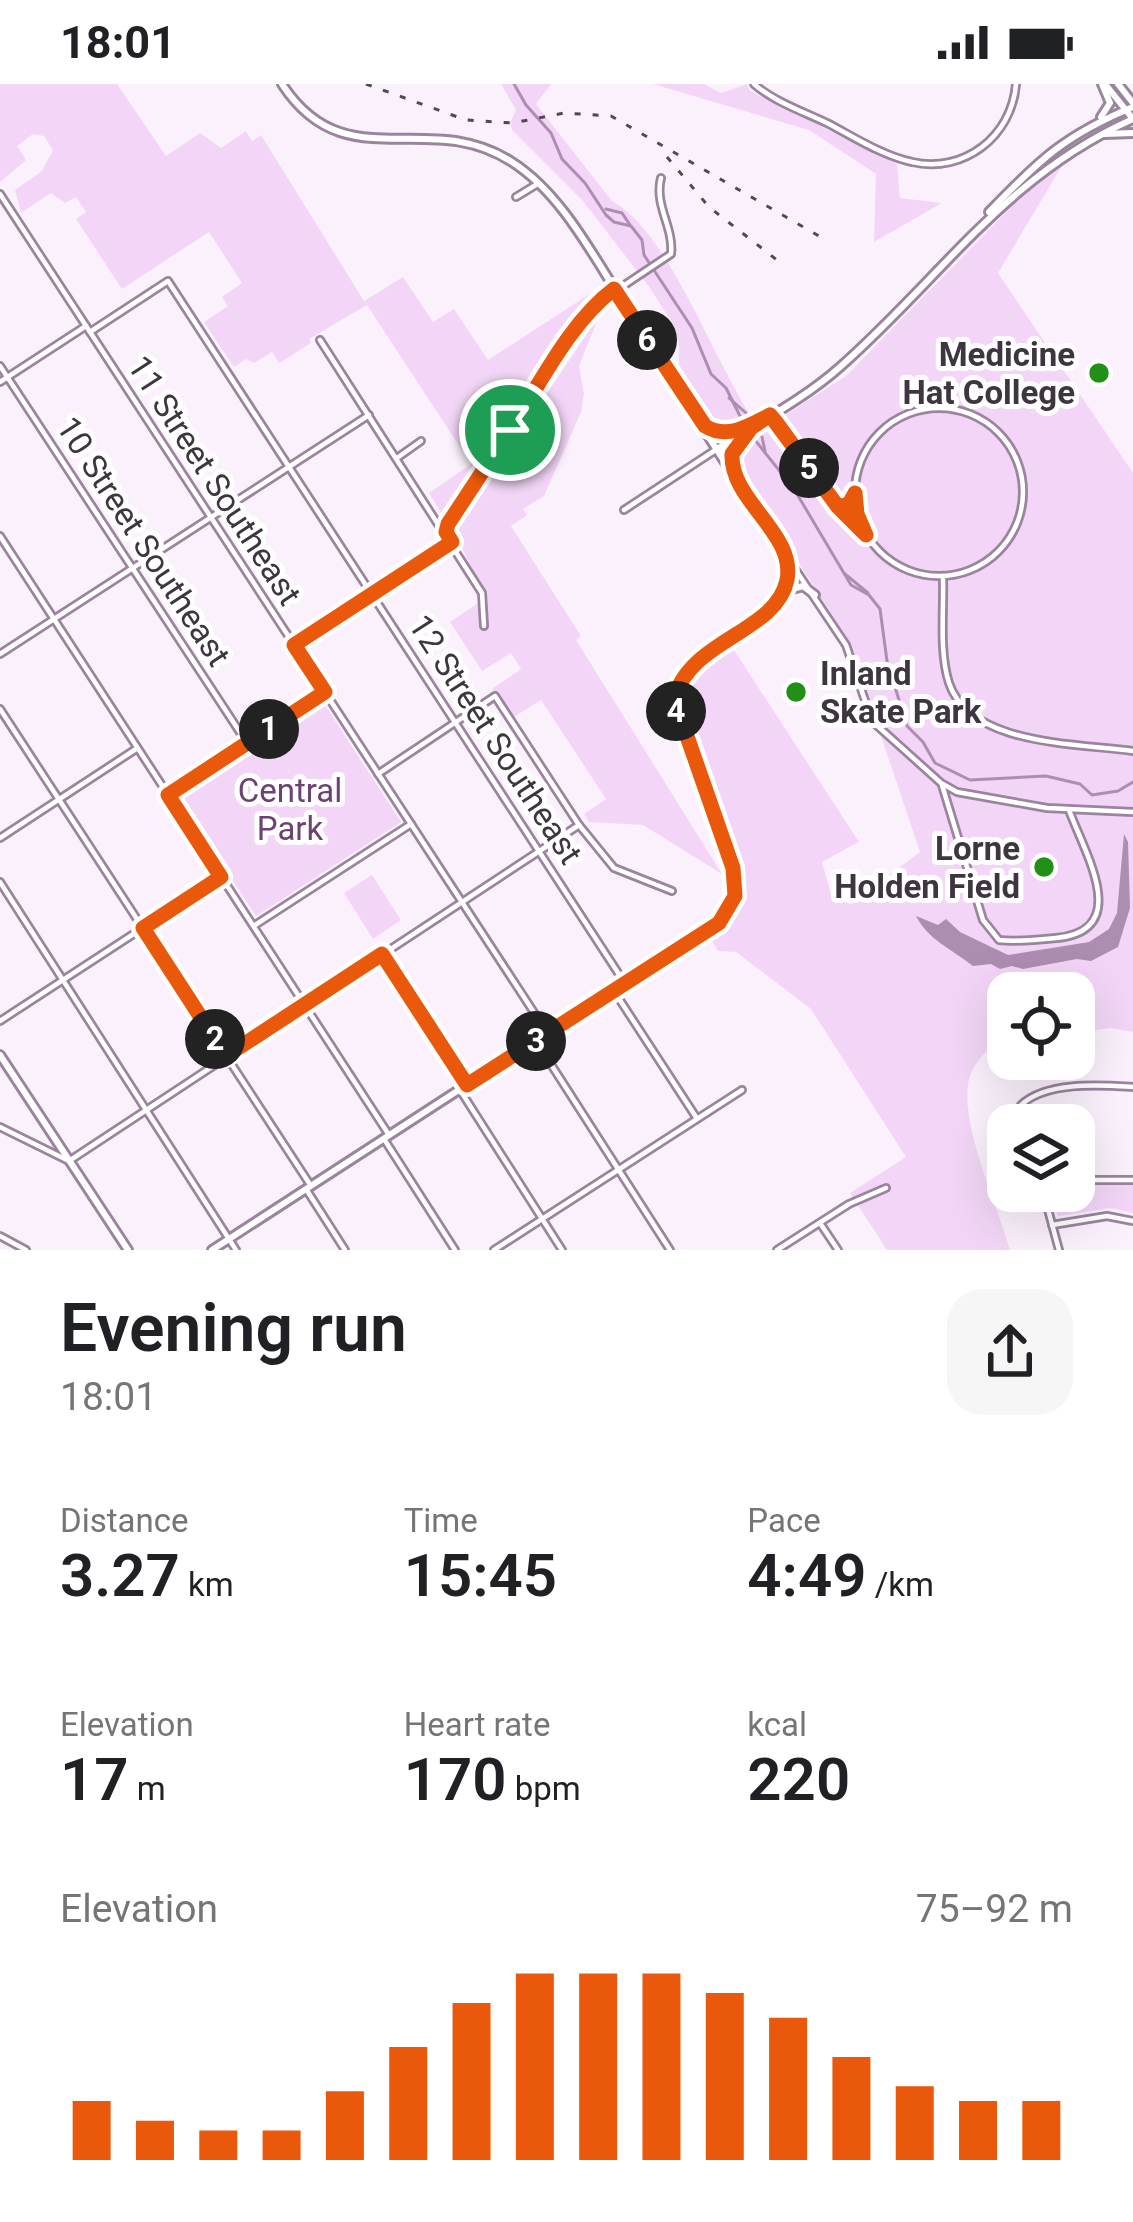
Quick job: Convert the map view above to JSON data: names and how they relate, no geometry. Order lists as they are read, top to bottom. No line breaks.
{"streets":{"street":["11 Street Southeast","10 Street Southeast","12 Street Southeast"]},"crossings":[["11 Street Southeast","12 Street Southeast"]],"parks":["Central Park"],"places":["Medicine Hat College","Inland Skate Park","Lorne Holden Field"],"page":{"status":"18:01","pins":["6","5","4","1","2","3"],"heading":["Evening run","18:01"],"stats":[["Distance","3.27 km"],["Time","15:45"],["Pace","4:49 /km"],["Elevation","17 m"],["Heart rate","170 bpm"],["kcal","220"]],"chart":["Elevation","75–92 m"]}}
